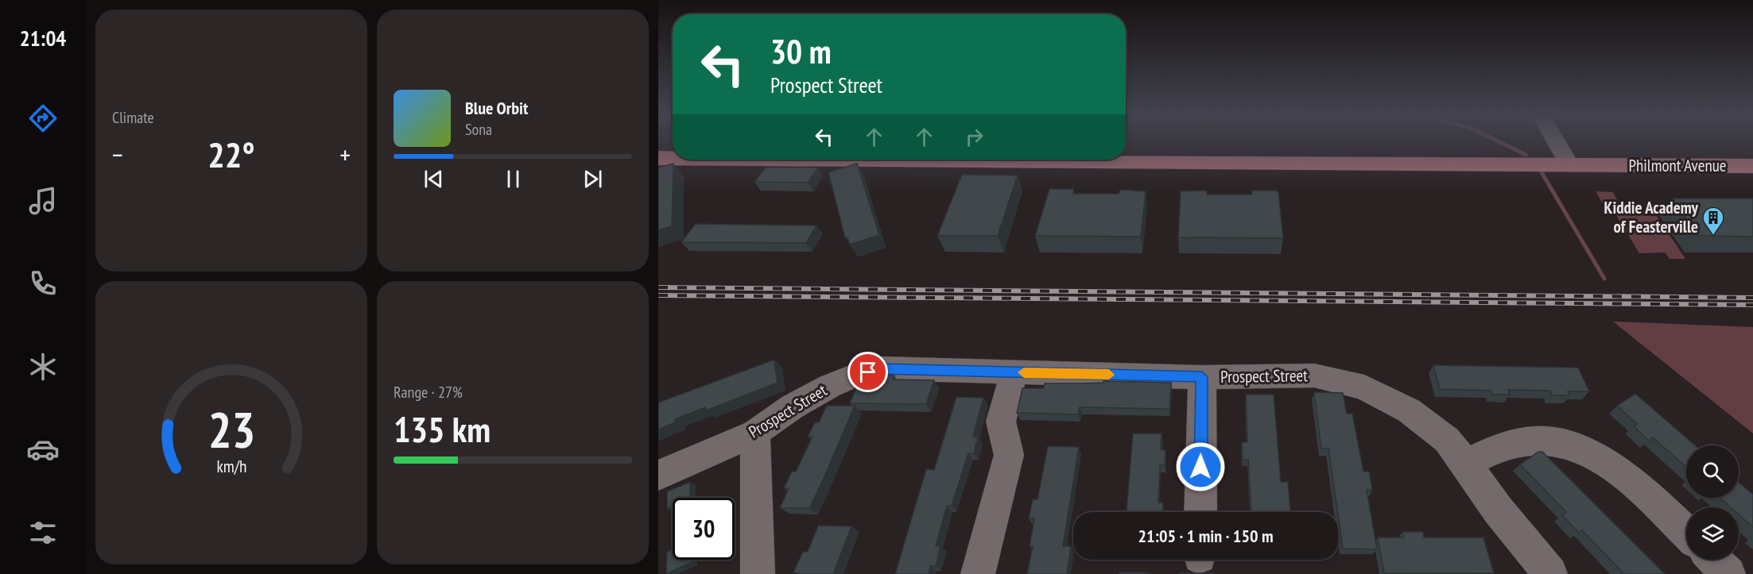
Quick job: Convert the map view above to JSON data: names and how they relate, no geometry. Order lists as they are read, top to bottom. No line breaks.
{"streets":{"main road":["Philmont Avenue"],"street":["Prospect Street"]},"places":{"building":["Kiddie Academy of Feasterville"]},"page":{"tabs":"21:04","tile":["Climate",["Range · 27%","135 km"]],"turn":["30 m","Prospect Street"],"song":["Blue Orbit","Sona"],"heat":["−","22°","+"],"limit":"30","trip":"21:05 · 1 min · 150 m","gauge":["23","km/h"]}}
